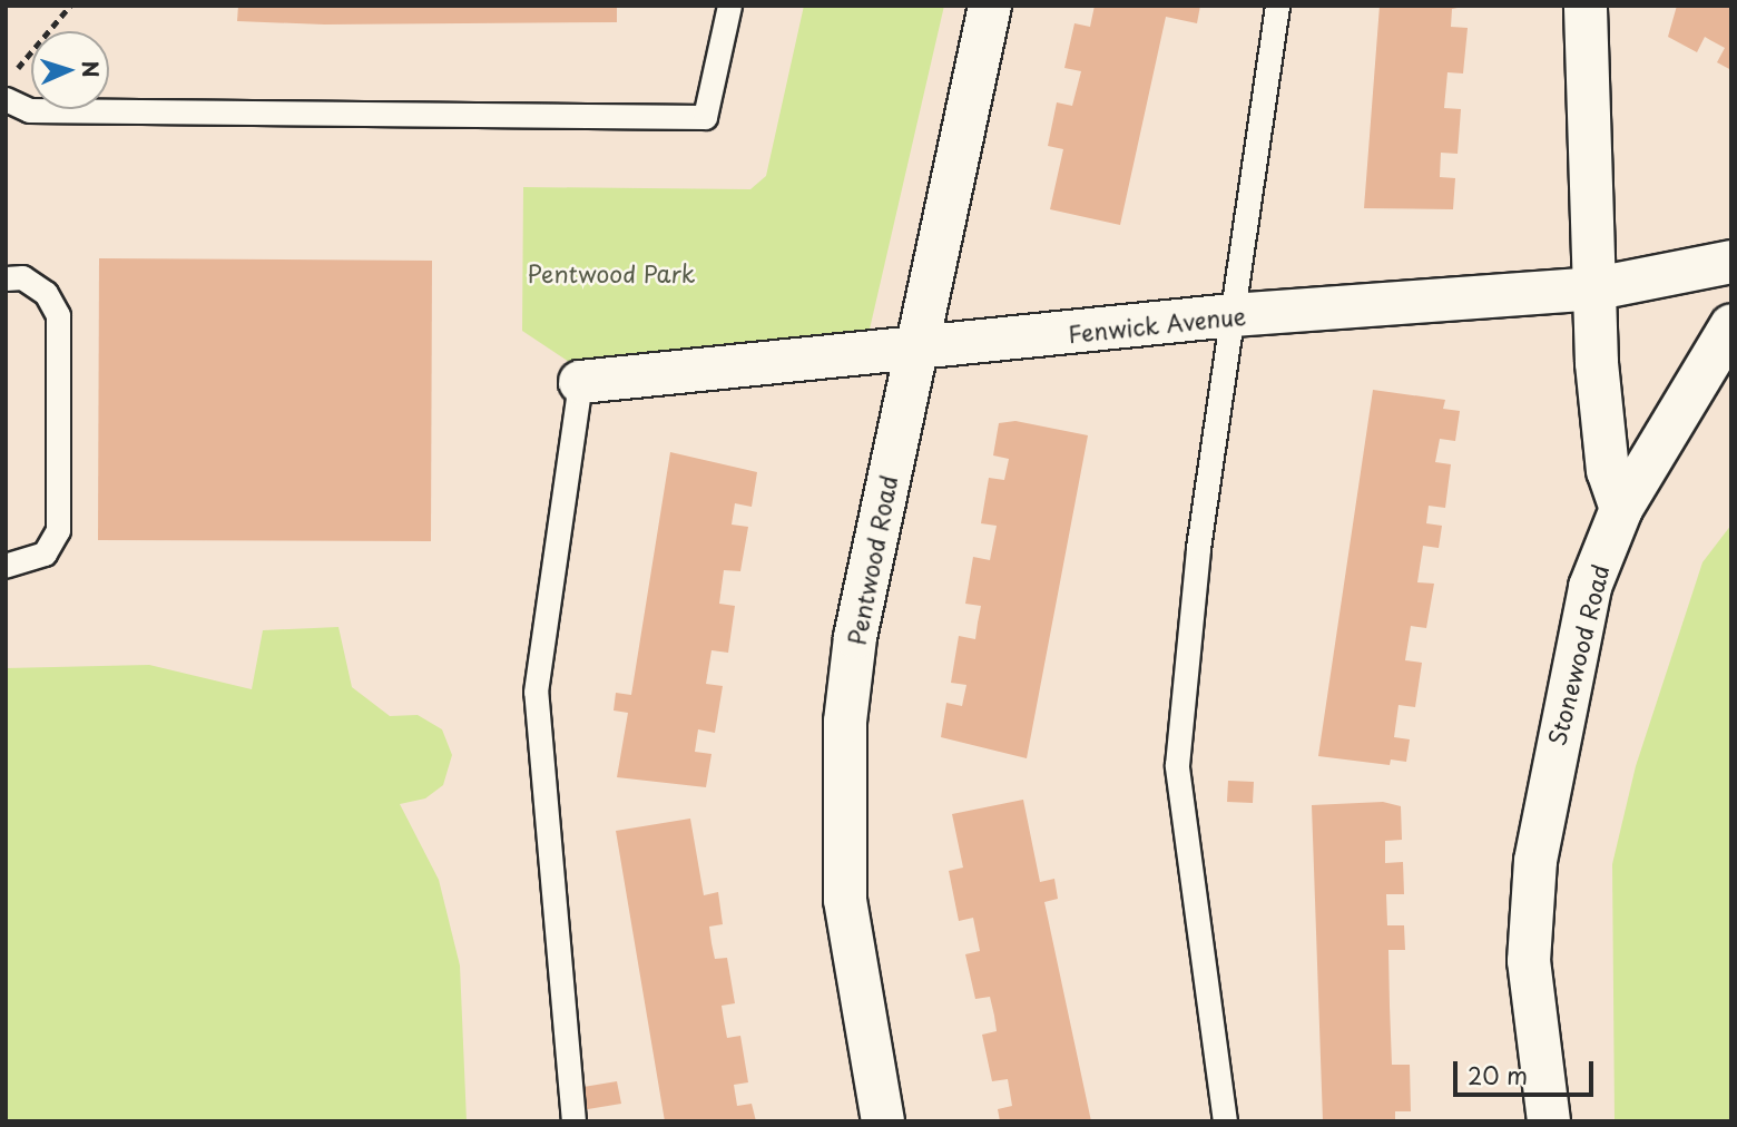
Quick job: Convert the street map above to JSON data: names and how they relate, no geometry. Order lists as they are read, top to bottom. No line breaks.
{"streets":{"street":["Fenwick Avenue","Pentwood Road","Stonewood Road"]},"crossings":[["Fenwick Avenue","Pentwood Road"]],"parks":["Pentwood Park"],"scale_bar":"20 m","north":"right"}
